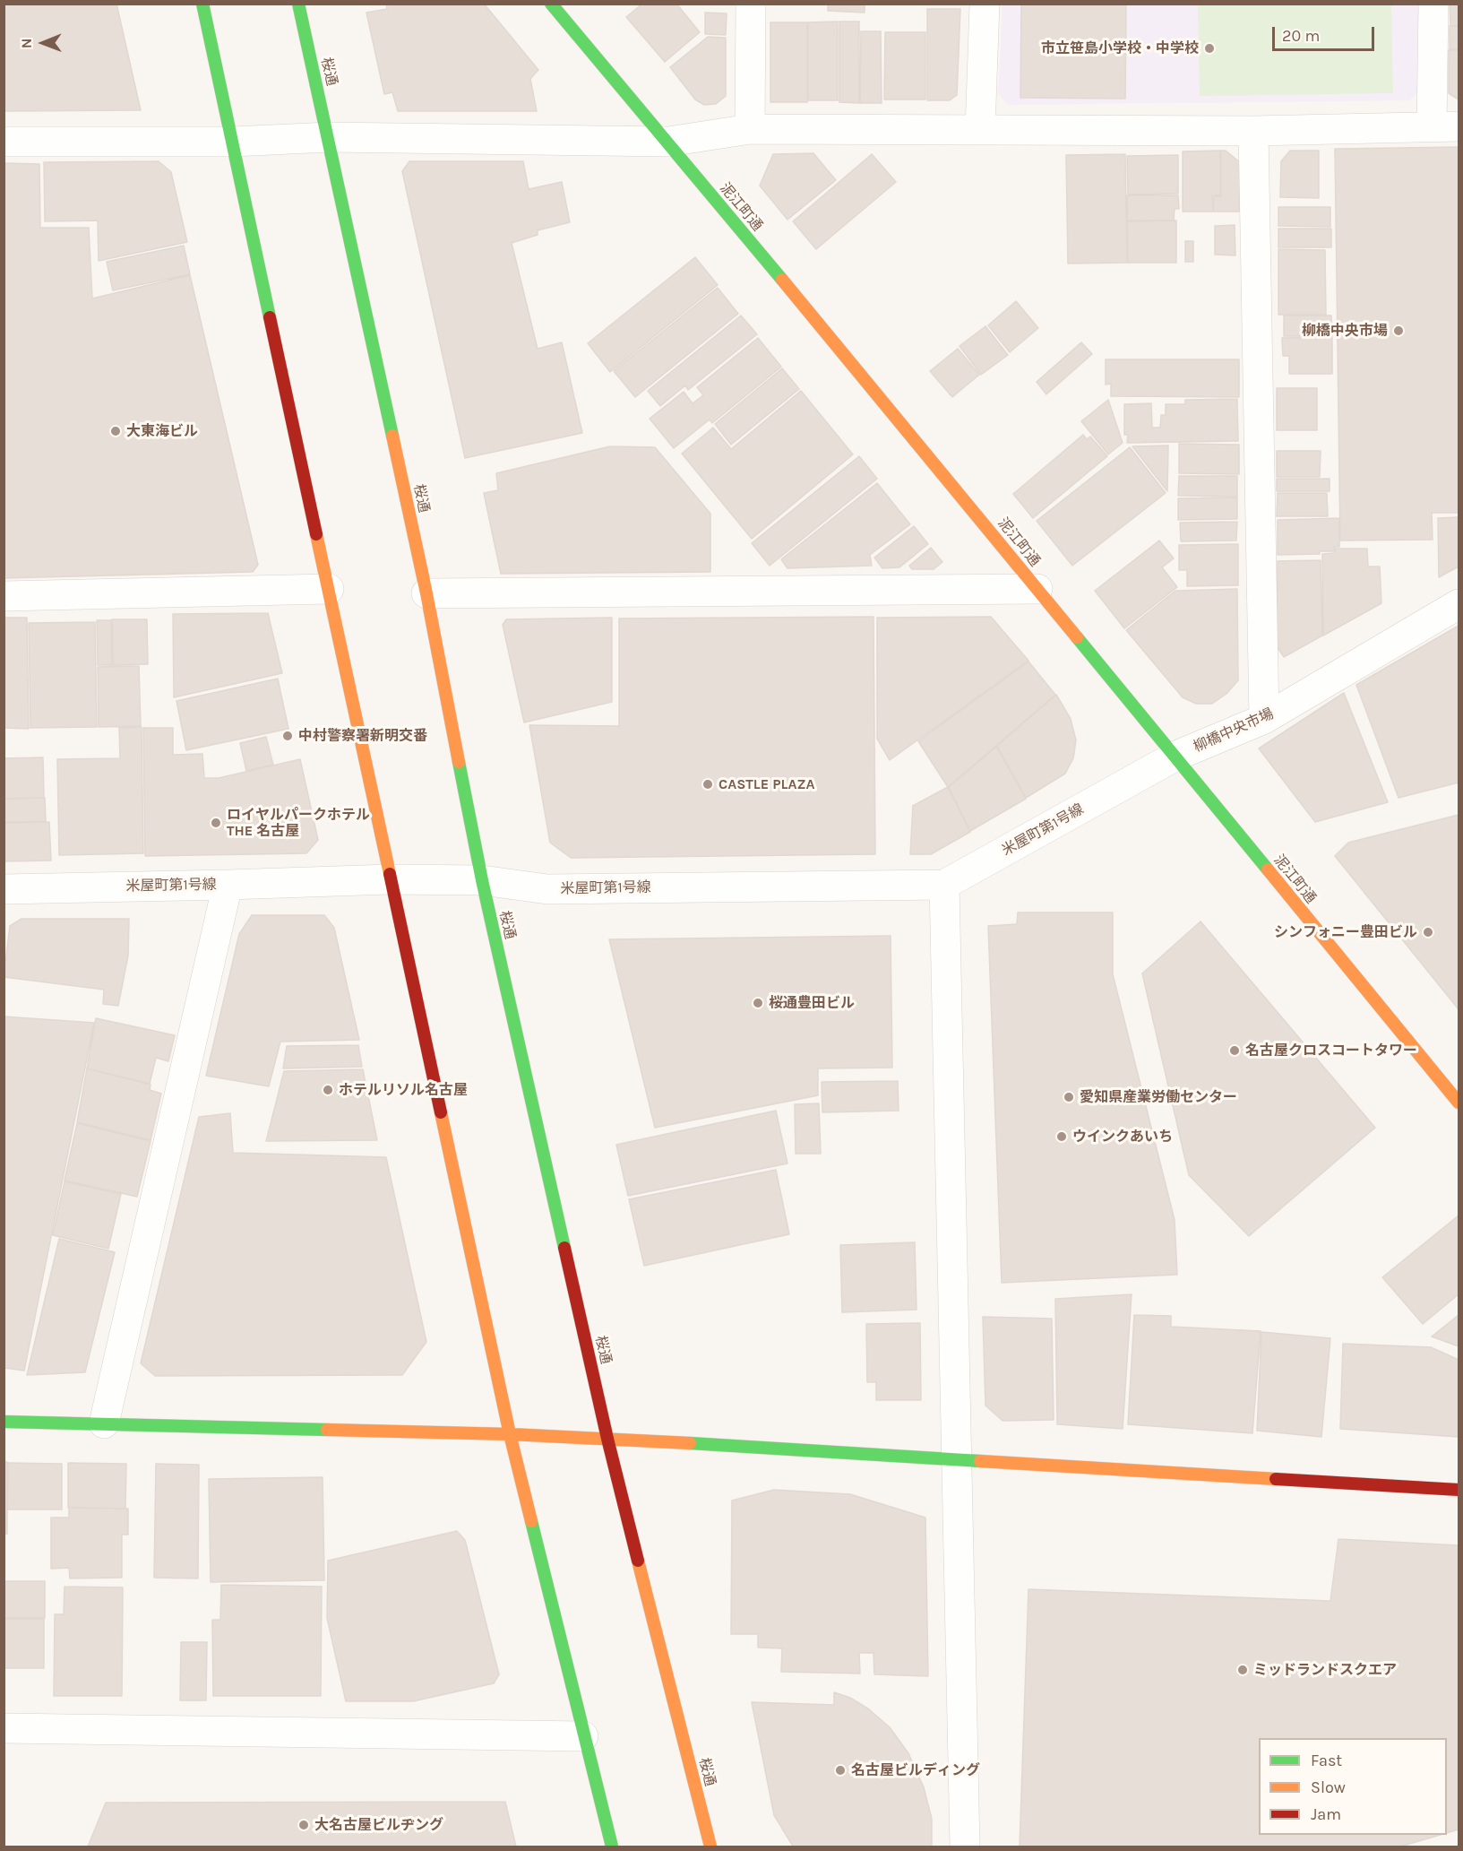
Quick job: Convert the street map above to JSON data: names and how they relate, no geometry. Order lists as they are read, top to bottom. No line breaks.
{"streets":{"main road":["桜通","泥江町通"],"street":["柳橋中央市場","米屋町第1号線"]},"crossings":[["桜通","米屋町第1号線"],["泥江町通","柳橋中央市場"],["泥江町通","米屋町第1号線"],["柳橋中央市場","米屋町第1号線"]],"places":["市立笹島小学校・中学校","柳橋中央市場","大東海ビル","中村警察署新明交番","CASTLE PLAZA","ロイヤルパークホテル THE 名古屋","シンフォニー豊田ビル","桜通豊田ビル","名古屋クロスコートタワー","ホテルリソル名古屋","愛知県産業労働センター","ウインクあいち","ミッドランドスクエア","名古屋ビルディング","大名古屋ビルヂング"],"legend":["Fast","Slow","Jam"],"scale_bar":"20 m","north":"left"}
